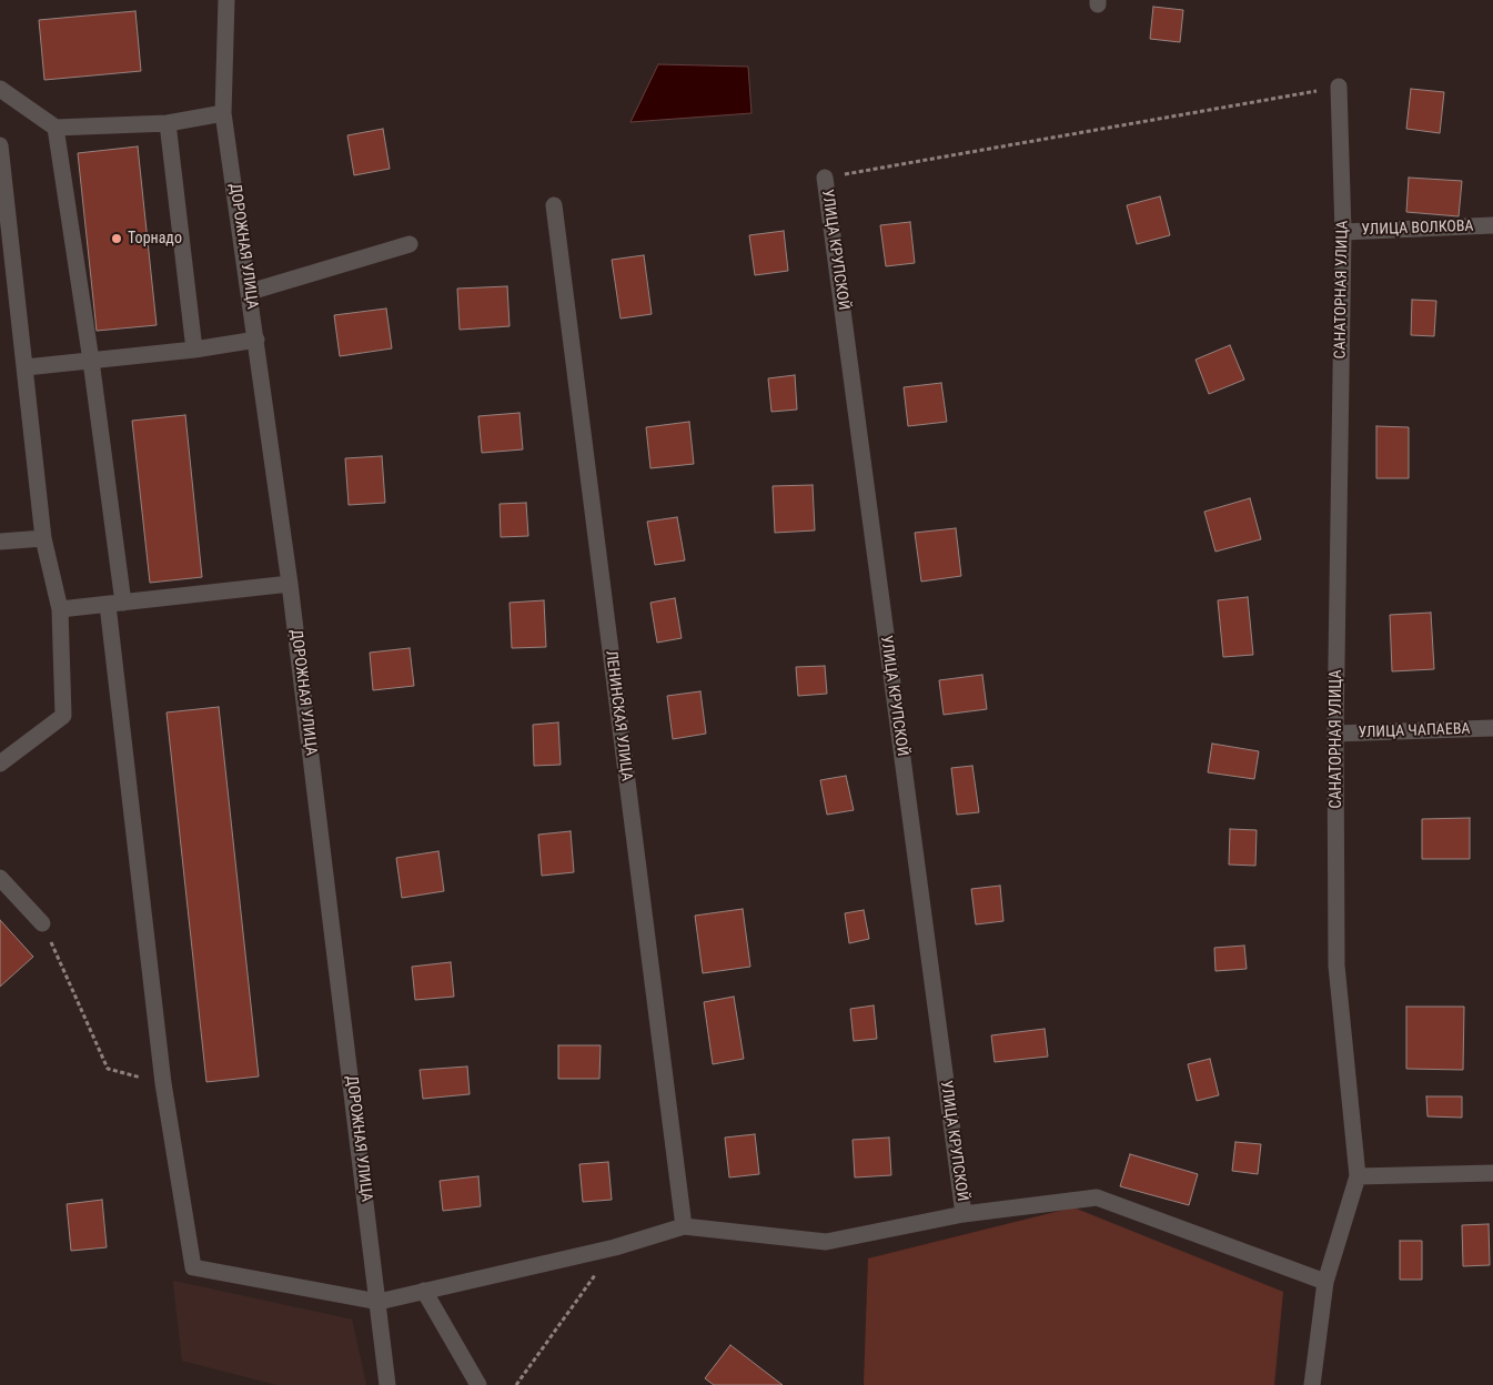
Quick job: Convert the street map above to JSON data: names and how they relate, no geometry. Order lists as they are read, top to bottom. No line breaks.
{"streets":{"street":["УЛИЦА ВОЛКОВА","ДОРОЖНАЯ УЛИЦА","УЛИЦА КРУПСКОЙ","САНАТОРНАЯ УЛИЦА","ЛЕНИНСКАЯ УЛИЦА","УЛИЦА ЧАПАЕВА"]},"crossings":[["УЛИЦА ВОЛКОВА","САНАТОРНАЯ УЛИЦА"],["САНАТОРНАЯ УЛИЦА","УЛИЦА ЧАПАЕВА"]],"places":["Торнадо"]}
